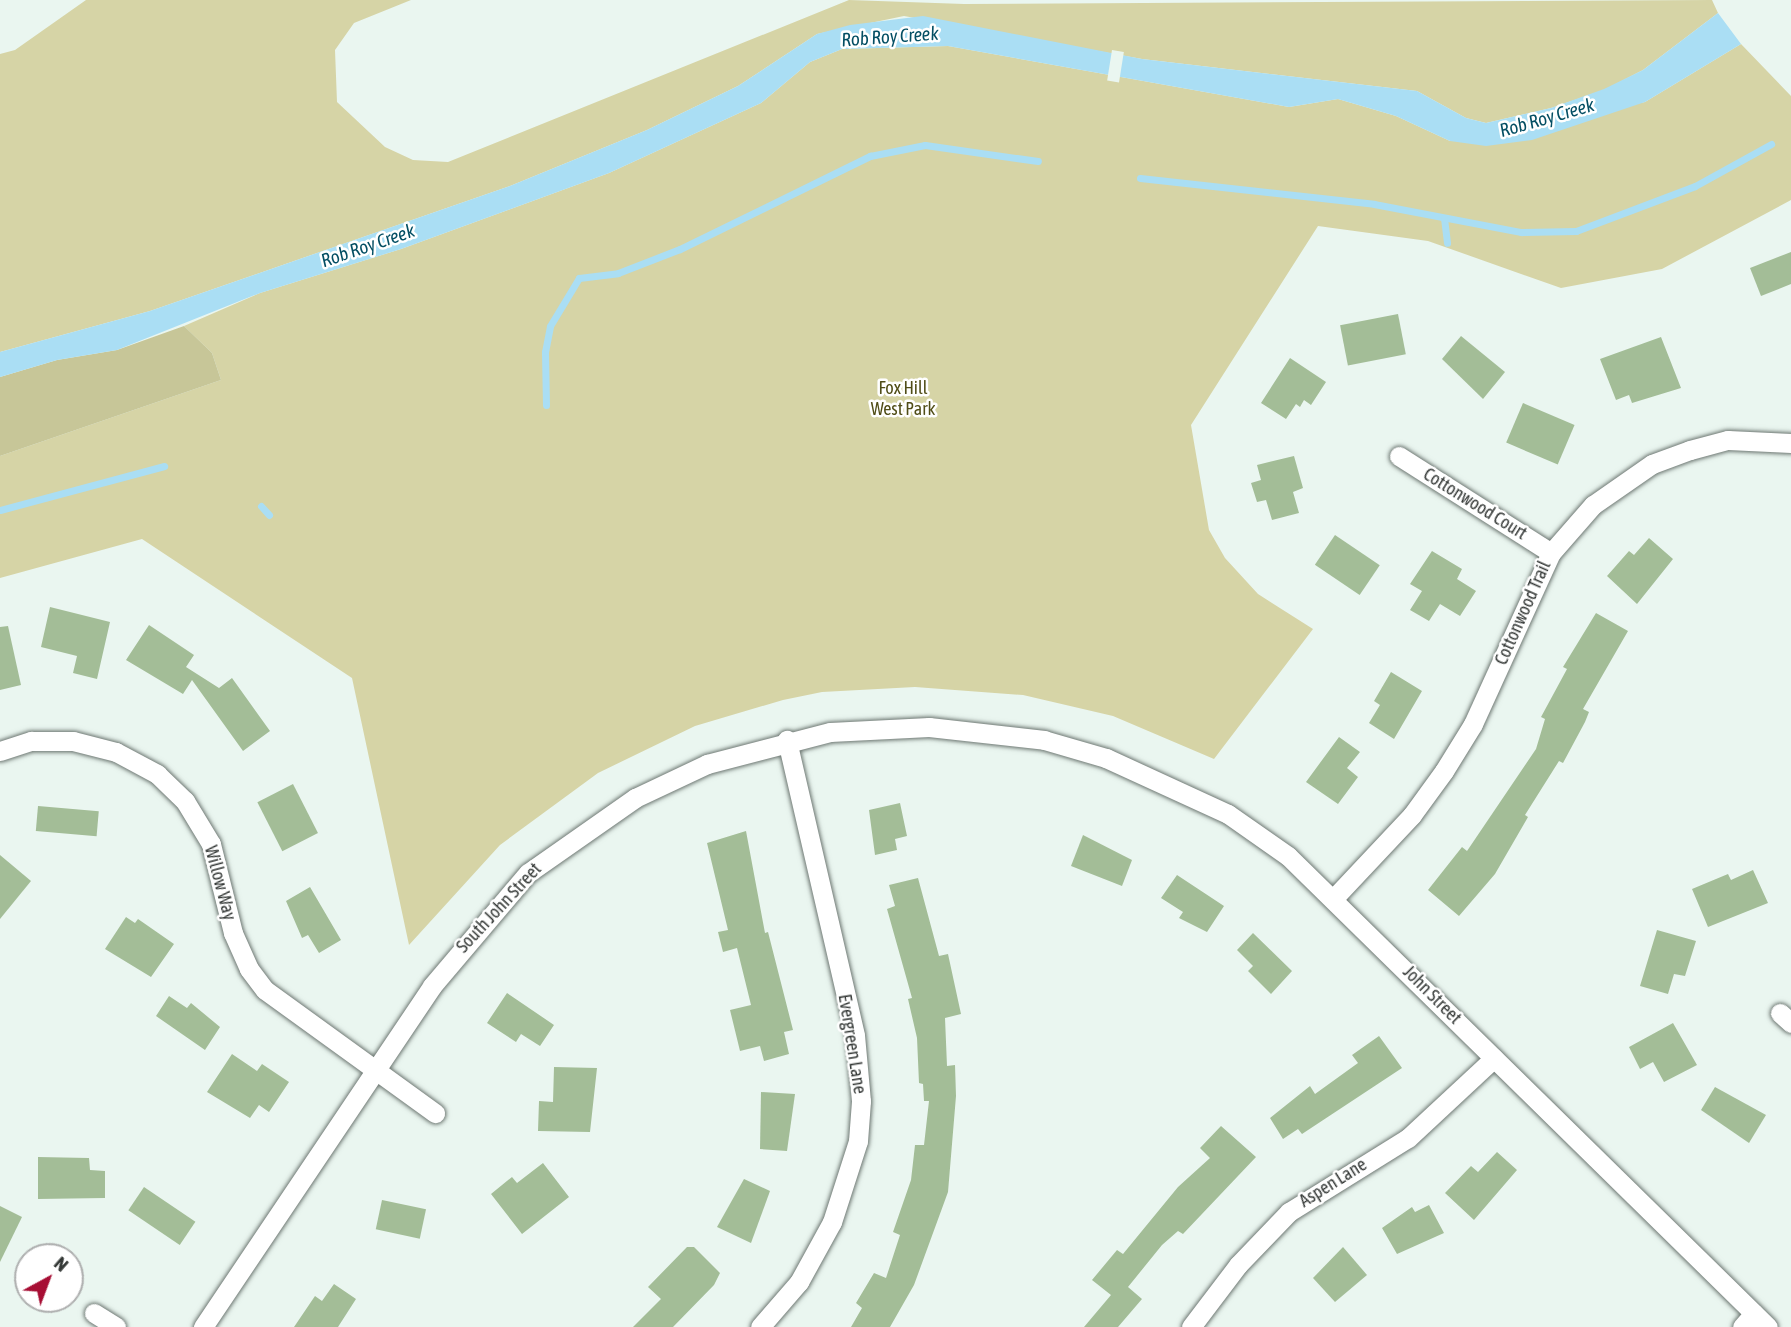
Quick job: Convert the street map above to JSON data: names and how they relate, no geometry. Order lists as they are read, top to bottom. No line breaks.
{"streets":{"street":["Cottonwood Court","Cottonwood Trail","Willow Way","South John Street","John Street","Evergreen Lane","Aspen Lane"]},"crossings":[["Cottonwood Court","Cottonwood Trail"],["Cottonwood Trail","John Street"],["Willow Way","South John Street"],["South John Street","John Street"],["South John Street","Evergreen Lane"],["John Street","Aspen Lane"]],"water":["Rob Roy Creek"],"parks":["Fox Hill West Park"],"north":"top right"}
